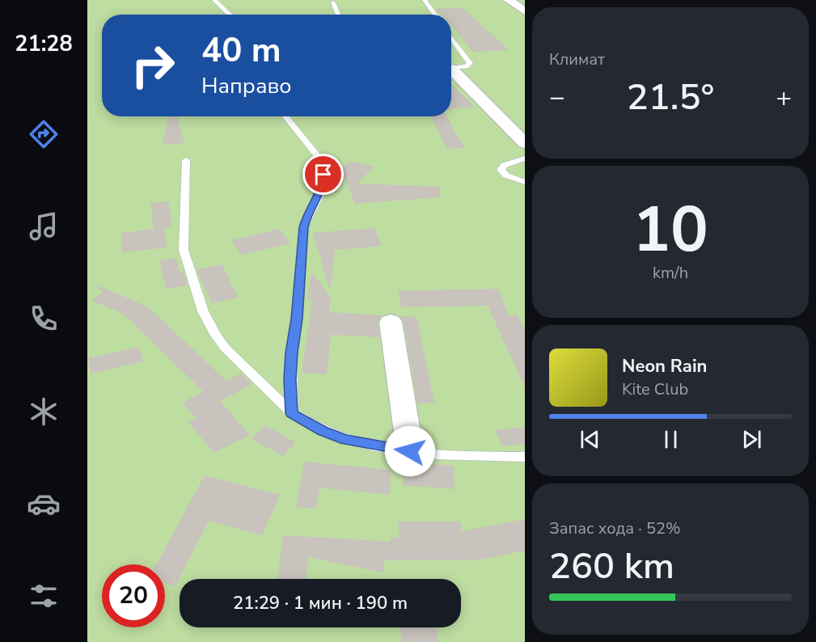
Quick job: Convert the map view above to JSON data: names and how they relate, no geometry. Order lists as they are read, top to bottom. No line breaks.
{"page":{"tabs":"21:28","tile":["Климат",["10","km/h"],["Запас хода · 52%","260 km"]],"turn":["40 m","Направо"],"heat":["−","21.5°","+"],"song":["Neon Rain","Kite Club"],"limit":"20","trip":"21:29 · 1 мин · 190 m"}}
